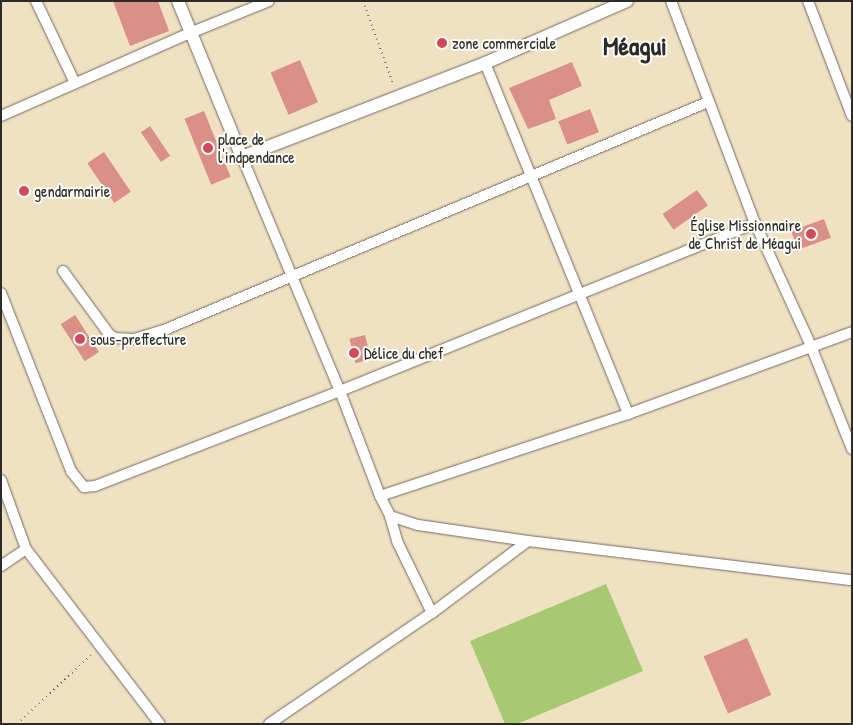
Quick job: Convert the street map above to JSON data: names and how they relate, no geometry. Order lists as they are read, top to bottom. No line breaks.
{"districts":["Méagui"],"places":["zone commerciale","place de l'indpendance","gendarmairie","Église Missionnaire de Christ de Méagui","sous-preffecture","Délice du chef"]}
